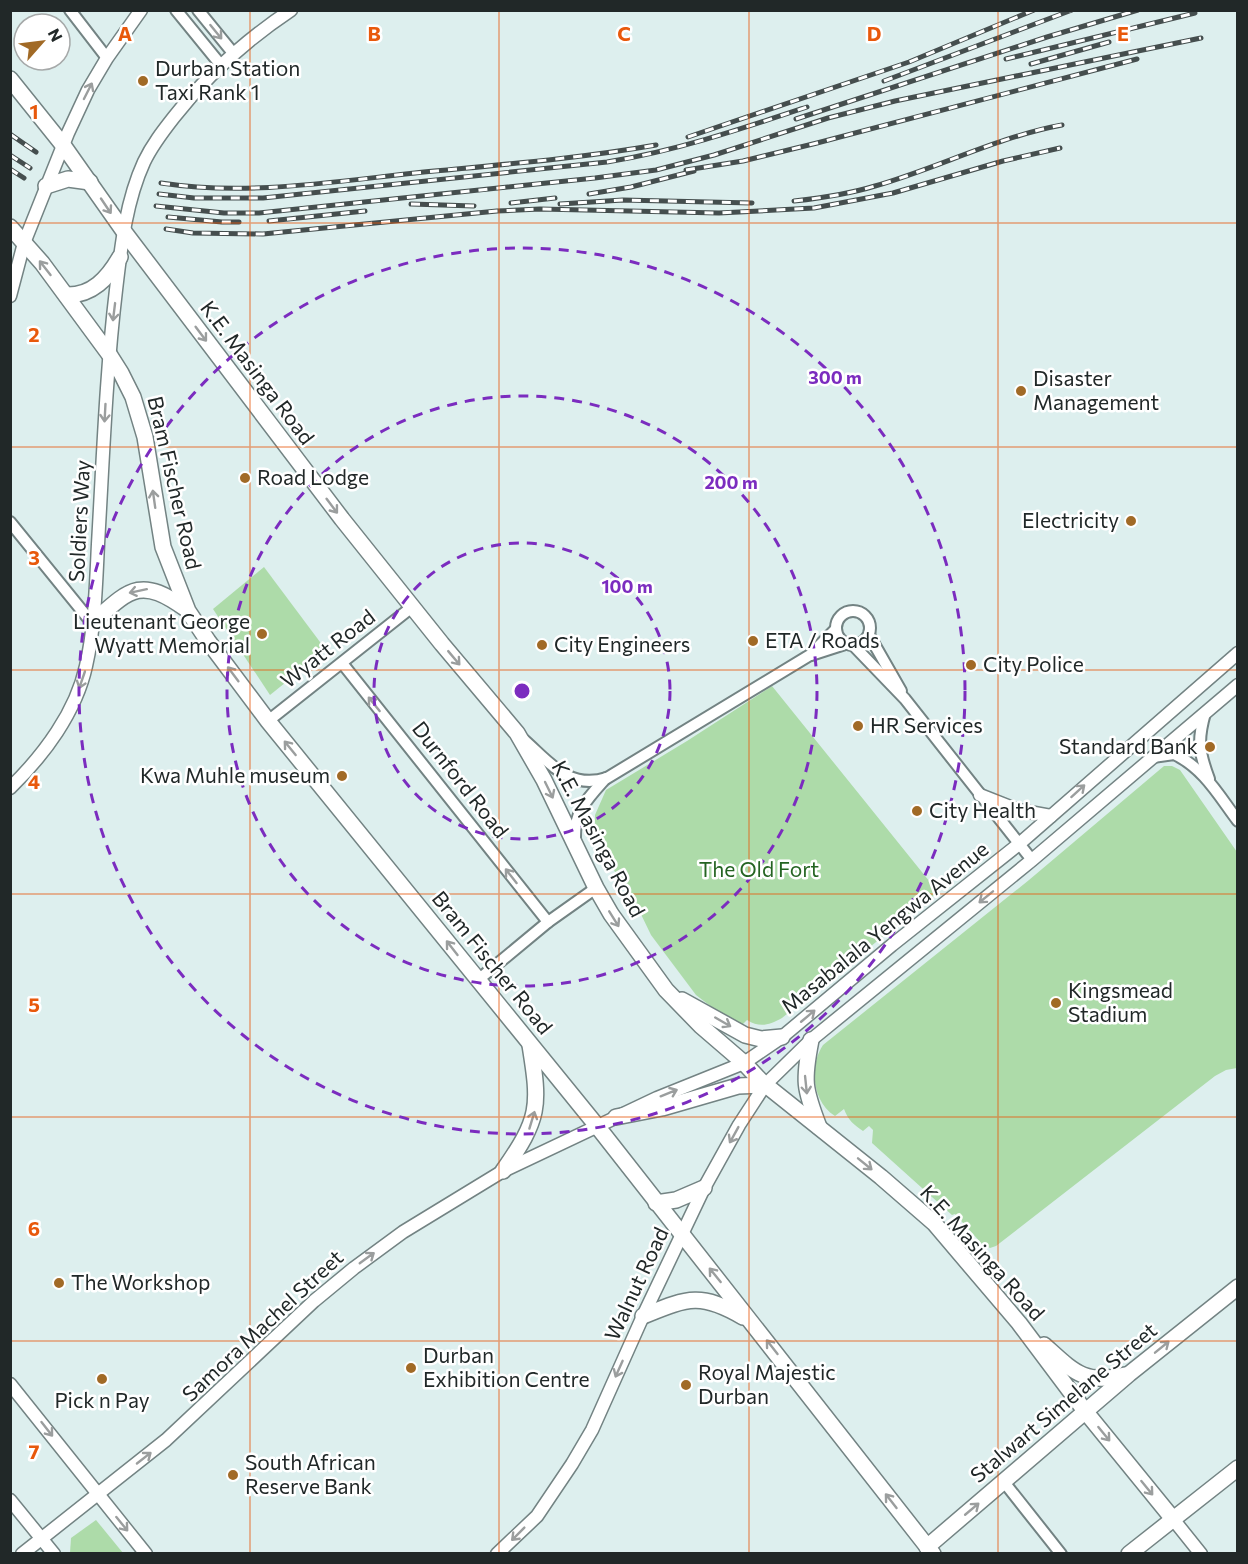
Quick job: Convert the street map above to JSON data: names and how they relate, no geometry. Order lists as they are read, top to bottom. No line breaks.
{"streets":{"highway":["K.E. Masinga Road","Bram Fischer Road","Stalwart Simelane Street"],"main road":["Soldiers Way","Masabalala Yengwa Avenue","Walnut Road","Samora Machel Street"],"street":["Wyatt Road","Durnford Road"]},"crossings":[["K.E. Masinga Road","Bram Fischer Road"],["K.E. Masinga Road","Soldiers Way"],["K.E. Masinga Road","Wyatt Road"],["K.E. Masinga Road","Masabalala Yengwa Avenue"],["K.E. Masinga Road","Walnut Road"],["K.E. Masinga Road","Samora Machel Street"],["K.E. Masinga Road","Stalwart Simelane Street"],["Bram Fischer Road","Soldiers Way"],["Bram Fischer Road","Wyatt Road"],["Bram Fischer Road","Walnut Road"],["Bram Fischer Road","Samora Machel Street"],["Bram Fischer Road","Stalwart Simelane Street"],["Wyatt Road","Durnford Road"],["Masabalala Yengwa Avenue","Walnut Road"],["Masabalala Yengwa Avenue","Samora Machel Street"]],"one_way":["K.E. Masinga Road","Bram Fischer Road","Soldiers Way","Durnford Road","Walnut Road","Samora Machel Street","Stalwart Simelane Street"],"parks":["The Old Fort"],"places":["Durban Station Taxi Rank 1","Disaster Management","Road Lodge","Electricity","Lieutenant George Wyatt Memorial","ETA / Roads","City Engineers","City Police","HR Services","Standard Bank","Kwa Muhle museum","City Health","Kingsmead Stadium","The Workshop","Durban Exhibition Centre","Pick n Pay","Royal Majestic Durban","South African Reserve Bank"],"north":"top right","grid":{"columns":["A","B","C","D","E"],"rows":["1","2","3","4","5","6","7"]},"rings":["300 m","200 m","100 m"]}
